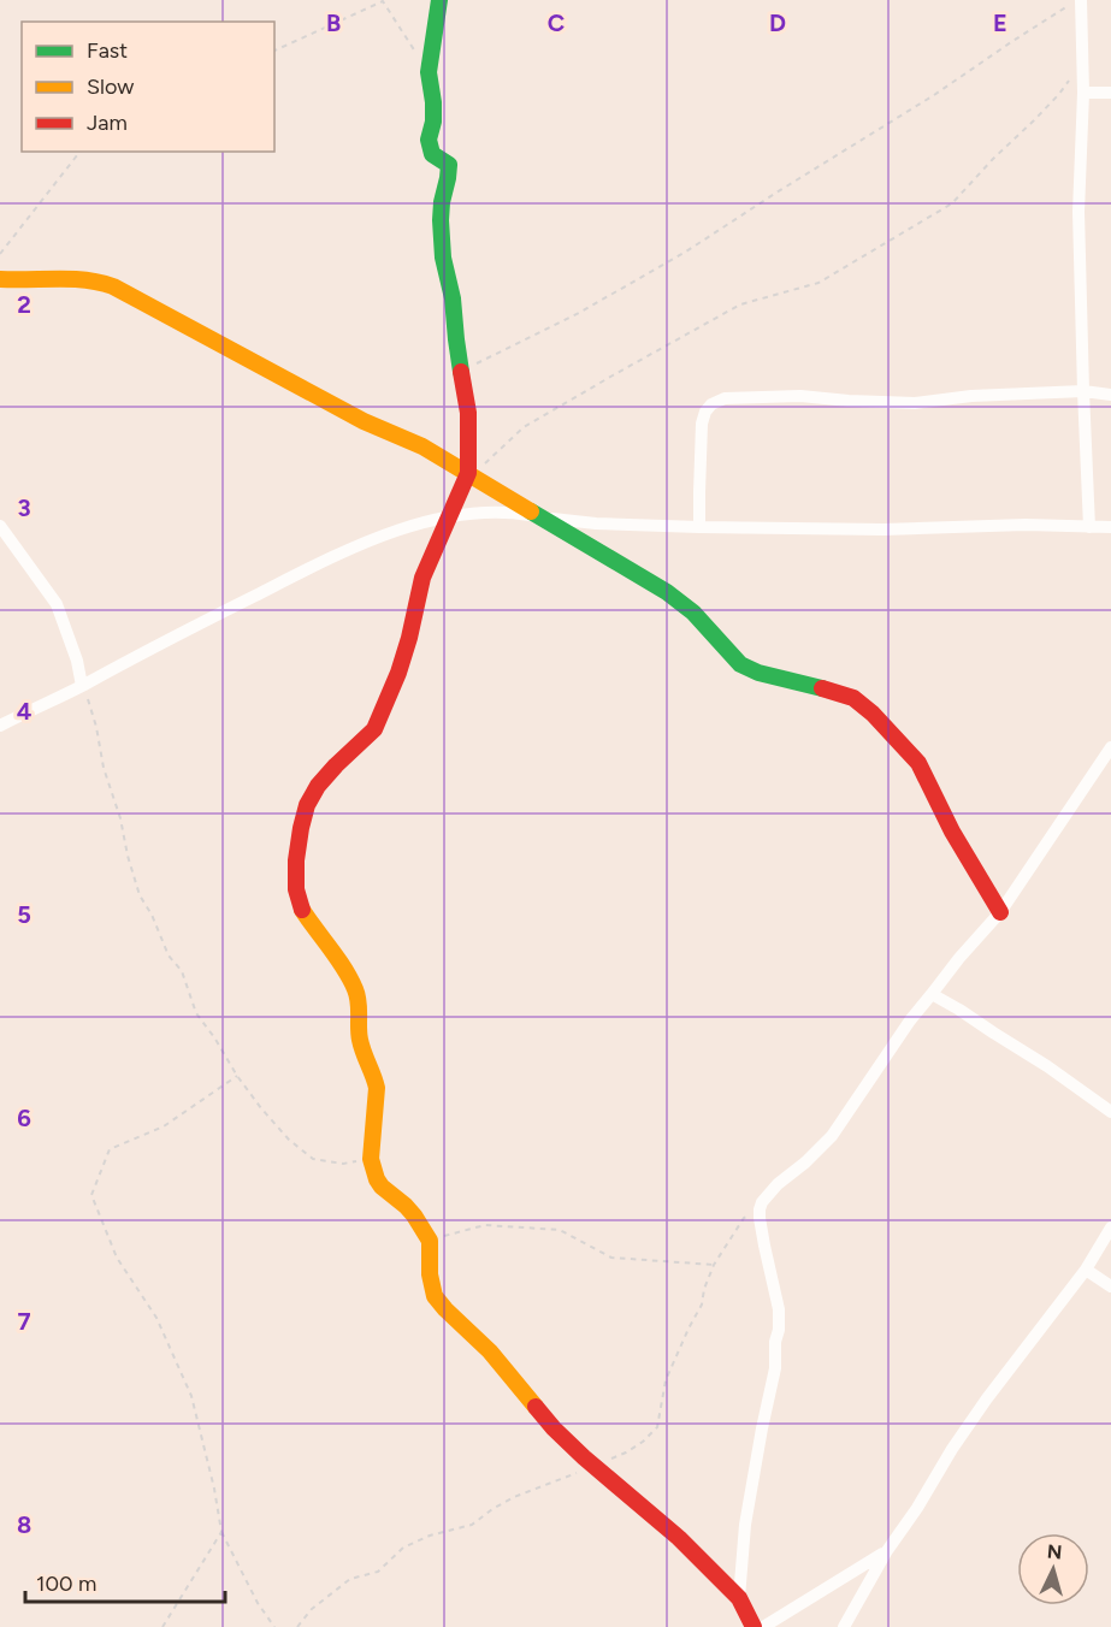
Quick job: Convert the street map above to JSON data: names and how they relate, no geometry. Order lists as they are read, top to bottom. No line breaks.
{"legend":["Fast","Slow","Jam"],"scale_bar":"100 m","north":"top","grid":{"columns":["B","C","D","E"],"rows":["2","3","4","5","6","7","8"]}}
